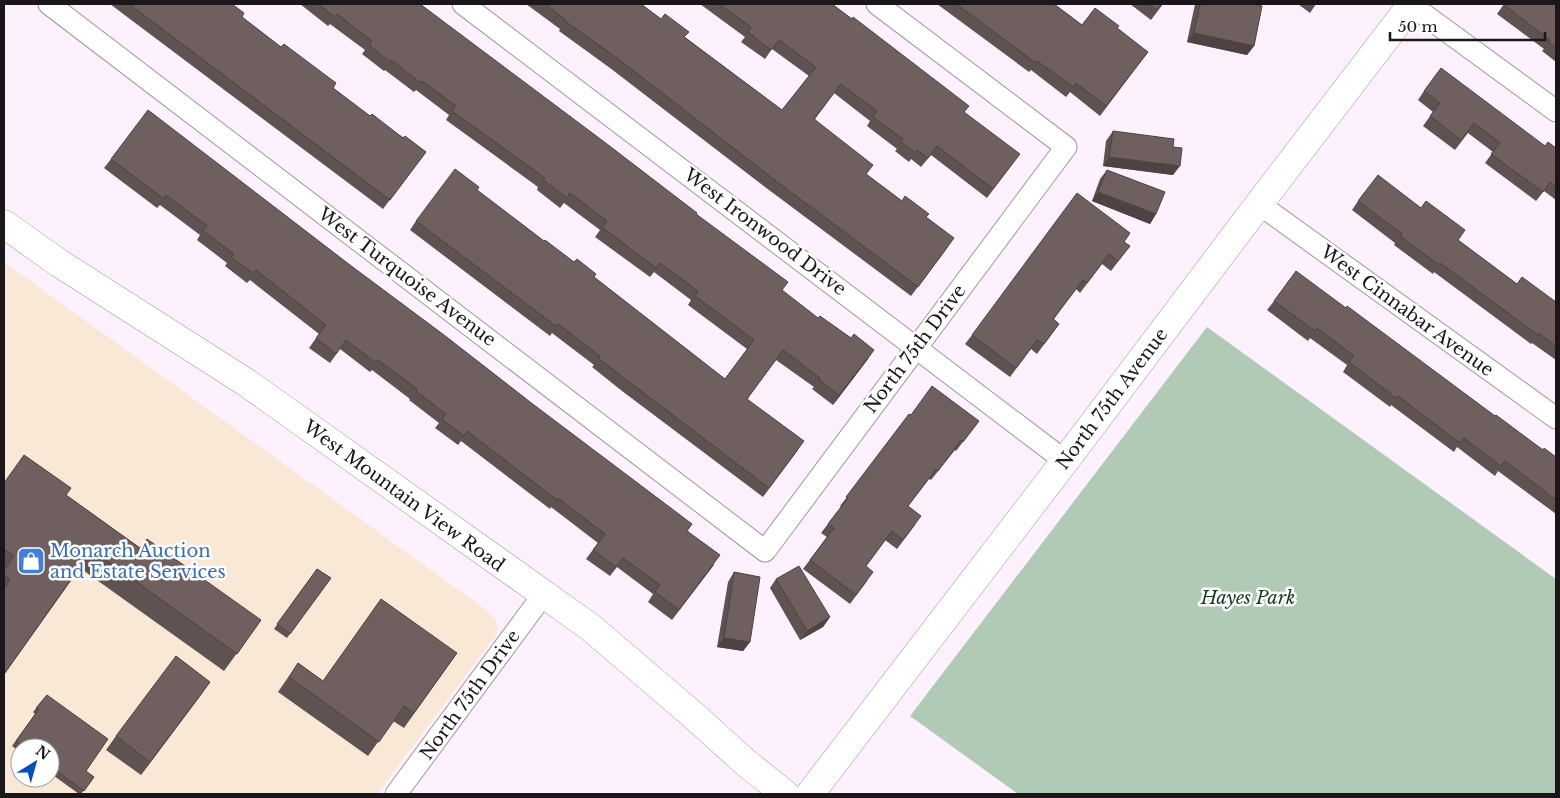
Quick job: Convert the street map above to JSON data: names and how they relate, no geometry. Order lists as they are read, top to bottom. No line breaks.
{"streets":{"main road":["North 75th Avenue","West Mountain View Road"],"street":["West Ironwood Drive","West Turquoise Avenue","West Cinnabar Avenue","North 75th Drive"]},"crossings":[["West Ironwood Drive","North 75th Drive"],["West Ironwood Drive","North 75th Avenue"],["West Turquoise Avenue","North 75th Drive"],["West Cinnabar Avenue","North 75th Avenue"],["North 75th Drive","West Mountain View Road"]],"parks":["Hayes Park"],"places":{"shop":["Monarch Auction and Estate Services"]},"scale_bar":"50 m","north":"top right"}
